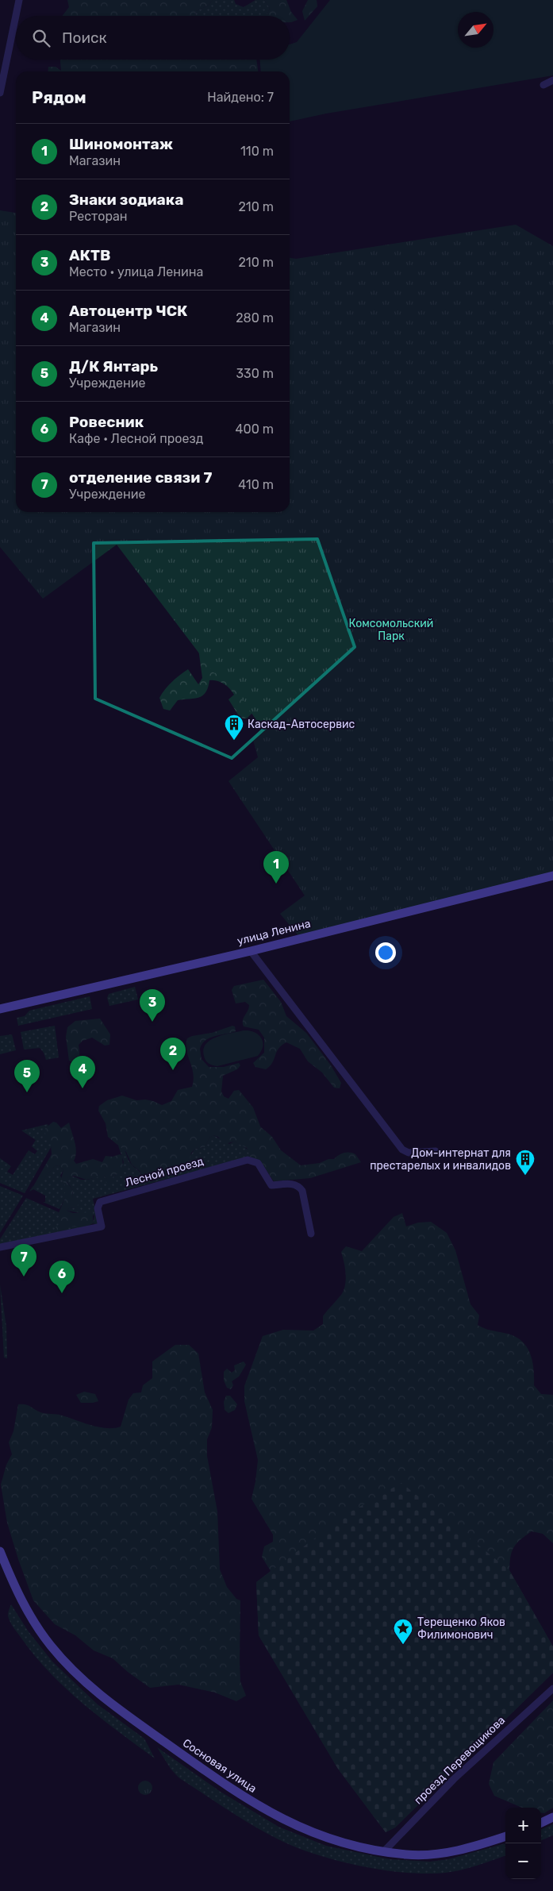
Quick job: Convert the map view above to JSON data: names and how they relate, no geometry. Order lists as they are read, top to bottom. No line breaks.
{"streets":{"street":["улица Ленина","Лесной проезд","проезд Перевощикова","Сосновая улица"]},"crossings":[["проезд Перевощикова","Сосновая улица"]],"parks":["Комсомольский Парк"],"places":{"building":["Каскад-Автосервис","Дом-интернат для престарелых и инвалидов"],"place":["Терещенко Яков Филимонович"]},"north":"top right","page":{"search":"Поиск","heading":["Рядом","Найдено: 7"],"list":[{"mark":"1","name":"Шиномонтаж","note":"Магазин","value":"110 m"},{"mark":"2","name":"Знаки зодиака","note":"Ресторан","value":"210 m"},{"mark":"3","name":"АКТВ","note":"Место · улица Ленина","value":"210 m"},{"mark":"4","name":"Автоцентр ЧСК","note":"Магазин","value":"280 m"},{"mark":"5","name":"Д/К Янтарь","note":"Учреждение","value":"330 m"},{"mark":"6","name":"Ровесник","note":"Кафе · Лесной проезд","value":"400 m"},{"mark":"7","name":"отделение связи 7","note":"Учреждение","value":"410 m"}],"pins":["1","3","2","4","5","7","6"],"map_buttons":["+","−"]}}
